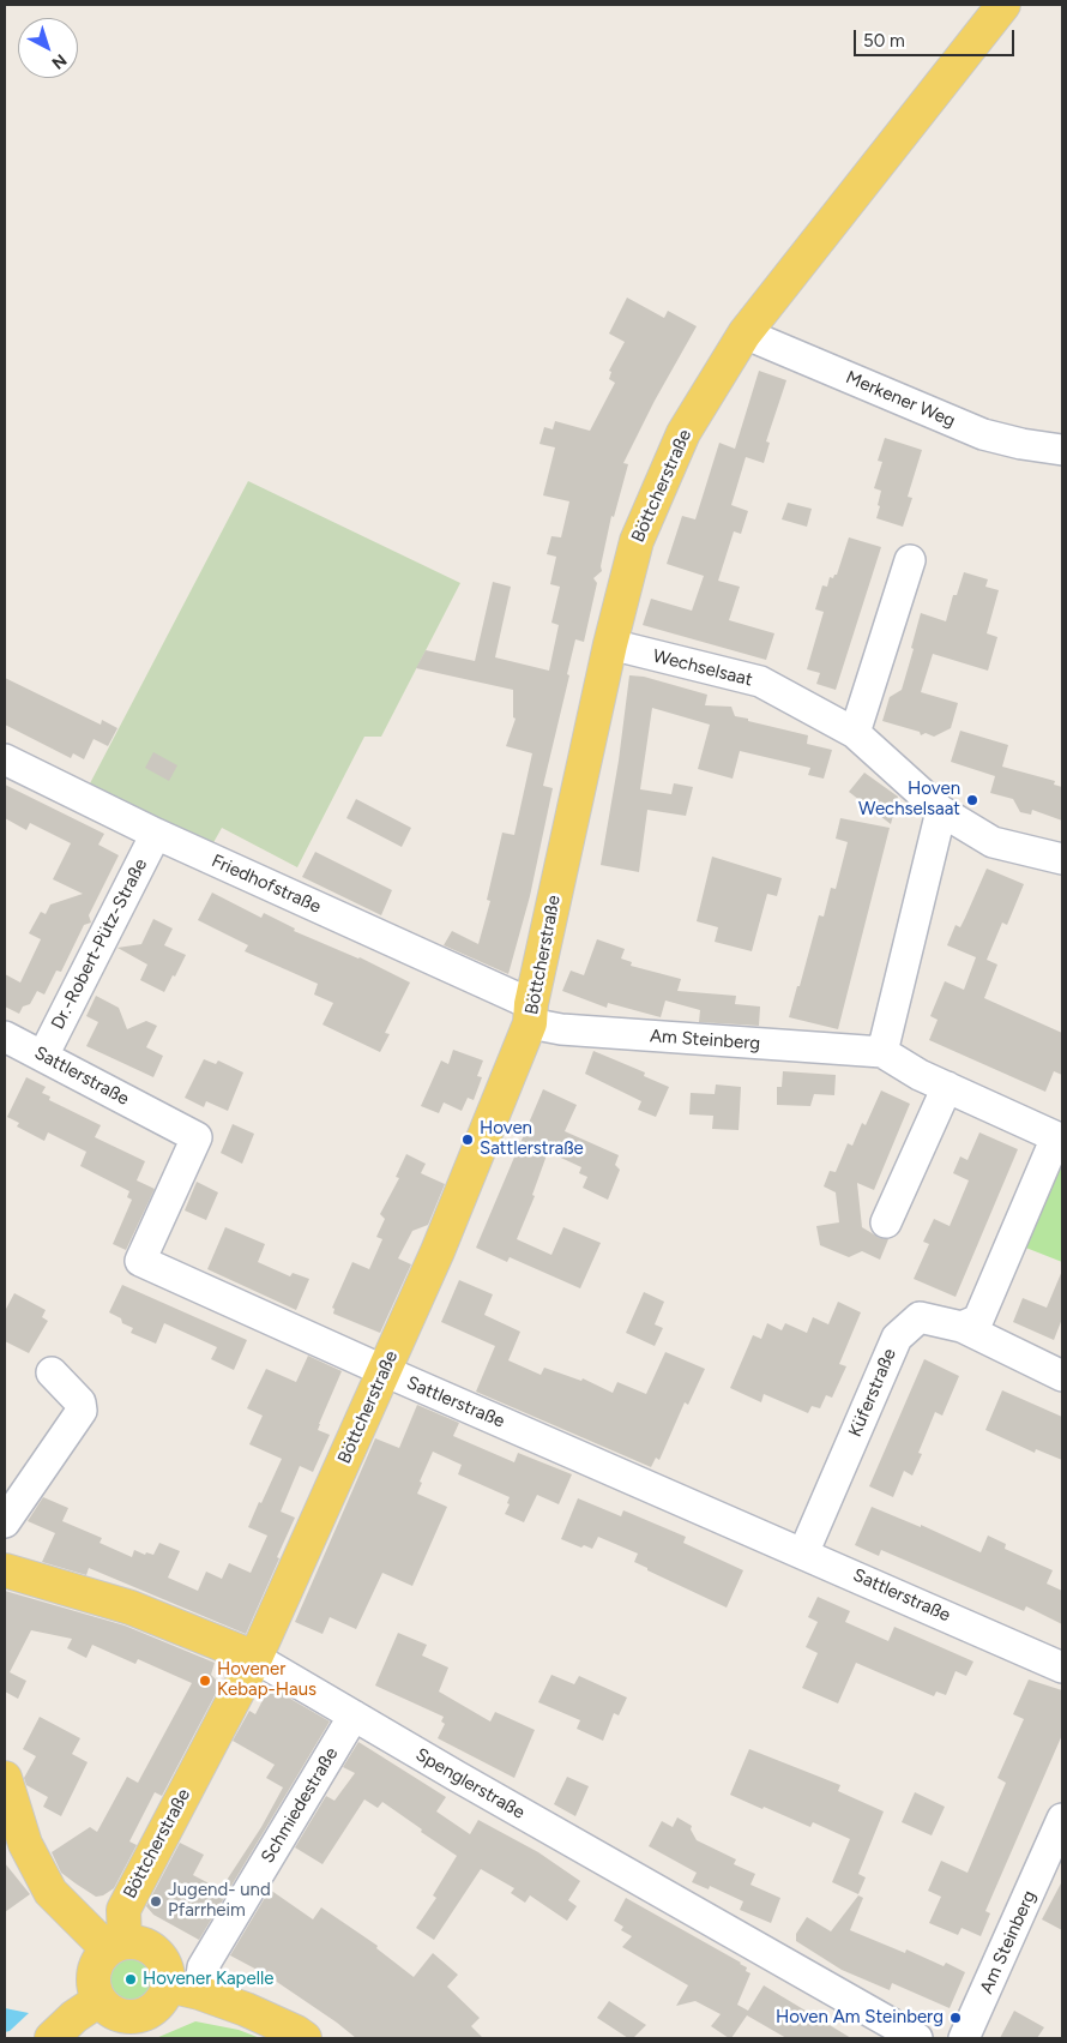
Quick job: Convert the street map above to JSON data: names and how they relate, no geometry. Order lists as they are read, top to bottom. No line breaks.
{"streets":{"main road":["Böttcherstraße","Spenglerstraße"],"street":["Merkener Weg","Wechselsaat","Friedhofstraße","Dr.-Robert-Pütz-Straße","Am Steinberg","Sattlerstraße","Küferstraße","Schmiedestraße"]},"crossings":[["Merkener Weg","Böttcherstraße"],["Böttcherstraße","Wechselsaat"],["Böttcherstraße","Friedhofstraße"],["Böttcherstraße","Am Steinberg"],["Böttcherstraße","Sattlerstraße"],["Böttcherstraße","Spenglerstraße"],["Böttcherstraße","Schmiedestraße"],["Friedhofstraße","Dr.-Robert-Pütz-Straße"],["Friedhofstraße","Am Steinberg"],["Dr.-Robert-Pütz-Straße","Sattlerstraße"],["Am Steinberg","Küferstraße"],["Sattlerstraße","Küferstraße"],["Spenglerstraße","Schmiedestraße"]],"places":["Hoven Wechselsaat","Hoven Sattlerstraße","Hovener Kebap-Haus","Jugend- und Pfarrheim","Hovener Kapelle","Hoven Am Steinberg"],"scale_bar":"50 m","north":"bottom right"}
